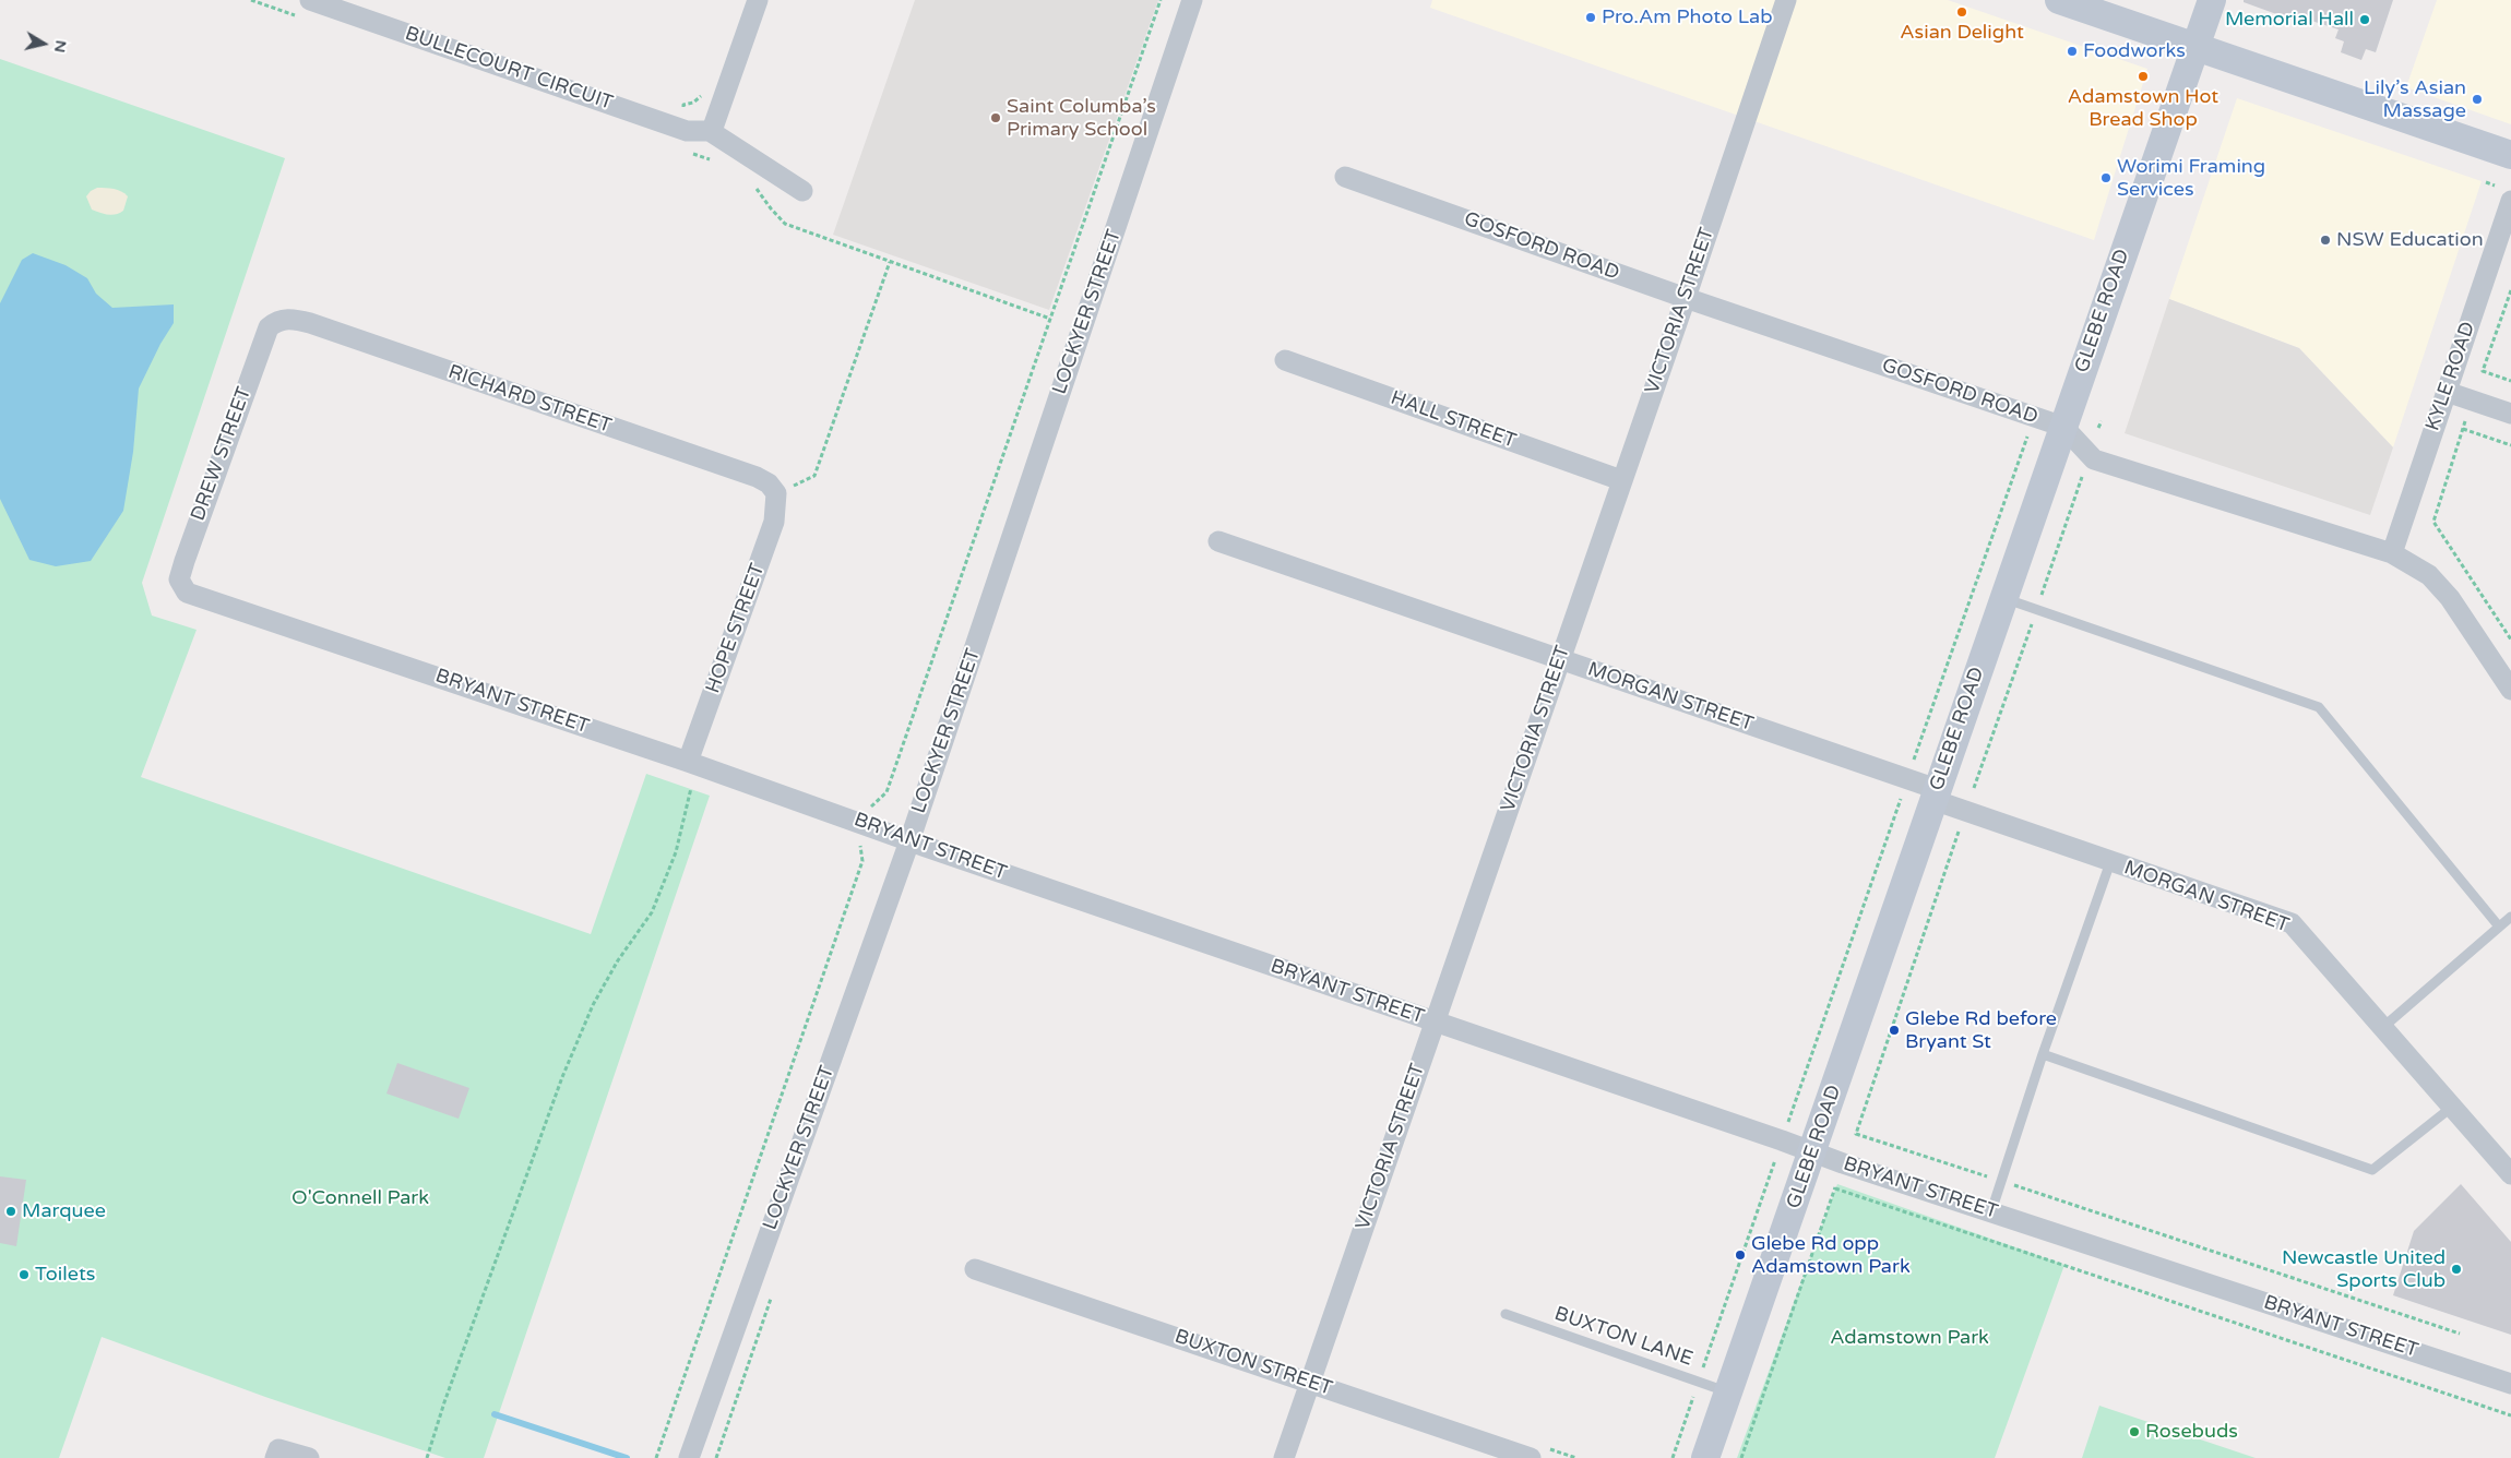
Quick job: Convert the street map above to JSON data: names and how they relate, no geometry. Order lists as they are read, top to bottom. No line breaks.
{"streets":{"main road":["GLEBE ROAD"],"street":["BULLECOURT CIRCUIT","GOSFORD ROAD","VICTORIA STREET","LOCKYER STREET","KYLE ROAD","RICHARD STREET","HALL STREET","DREW STREET","HOPE STREET","MORGAN STREET","BRYANT STREET","BUXTON STREET"],"lane":["BUXTON LANE"]},"crossings":[["GOSFORD ROAD","VICTORIA STREET"],["GOSFORD ROAD","GLEBE ROAD"],["GOSFORD ROAD","KYLE ROAD"],["VICTORIA STREET","HALL STREET"],["VICTORIA STREET","MORGAN STREET"],["VICTORIA STREET","BRYANT STREET"],["VICTORIA STREET","BUXTON STREET"],["GLEBE ROAD","MORGAN STREET"],["GLEBE ROAD","BRYANT STREET"],["GLEBE ROAD","BUXTON LANE"],["LOCKYER STREET","BRYANT STREET"],["RICHARD STREET","DREW STREET"],["RICHARD STREET","HOPE STREET"],["DREW STREET","BRYANT STREET"],["HOPE STREET","BRYANT STREET"]],"parks":["O'Connell Park","Adamstown Park"],"places":["Asian Delight","Pro.Am Photo Lab","Memorial Hall","Foodworks","Adamstown Hot Bread Shop","Lily’s Asian Massage","Saint Columba’s Primary School","Worimi Framing Services","NSW Education","Glebe Rd before Bryant St","Marquee","Glebe Rd opp Adamstown Park","Newcastle United Sports Club","Toilets","Rosebuds"],"north":"right"}
